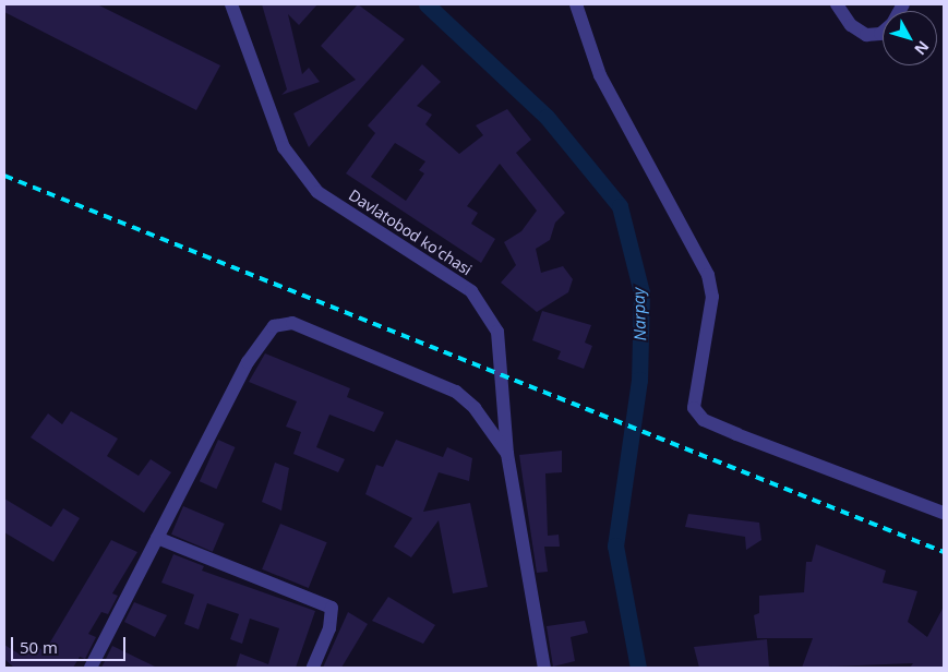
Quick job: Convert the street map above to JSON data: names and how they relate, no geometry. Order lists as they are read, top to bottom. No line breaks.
{"streets":{"street":["Davlatobod ko'chasi"]},"water":["Narpay"],"scale_bar":"50 m","north":"bottom right"}
